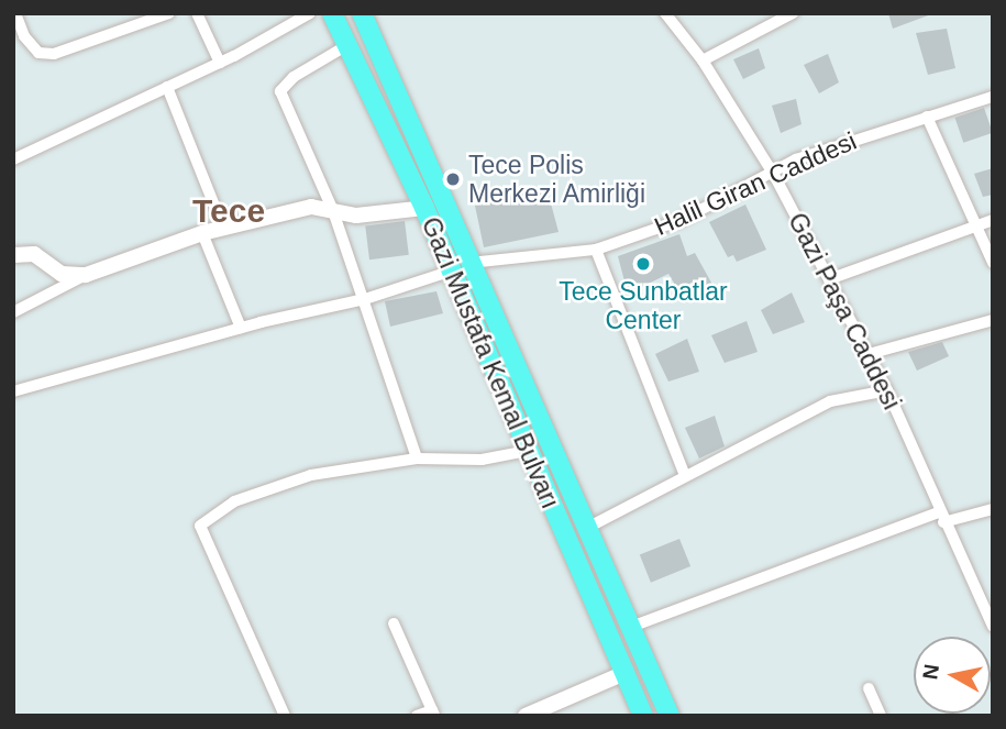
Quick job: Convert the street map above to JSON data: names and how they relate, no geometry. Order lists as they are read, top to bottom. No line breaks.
{"streets":{"highway":["Gazi Mustafa Kemal Bulvarı"],"street":["Halil Giran Caddesi","Gazi Paşa Caddesi"]},"crossings":[["Halil Giran Caddesi","Gazi Paşa Caddesi"],["Halil Giran Caddesi","Gazi Mustafa Kemal Bulvarı"]],"districts":["Tece"],"places":["Tece Polis Merkezi Amirliği","Tece Sunbatlar Center"],"north":"left"}
